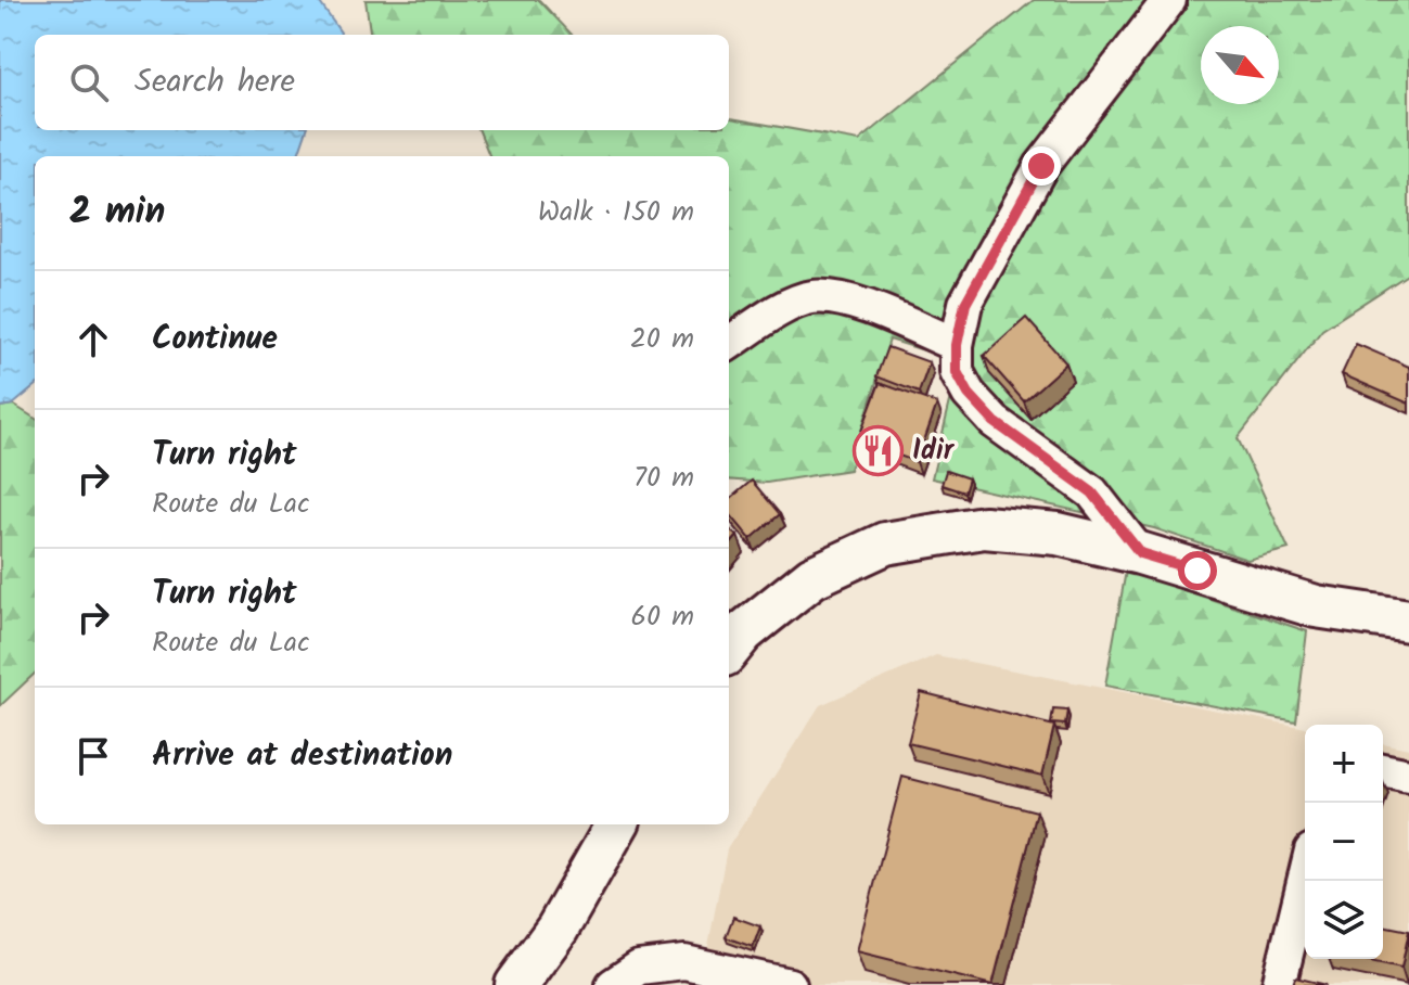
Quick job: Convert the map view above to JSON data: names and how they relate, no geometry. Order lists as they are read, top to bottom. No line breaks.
{"places":{"restaurant":["Idir"]},"north":"bottom right","page":{"search":"Search here","heading":["2 min","Walk · 150 m"],"list":[["Continue","20 m"],["Turn right","Route du Lac","70 m"],["Turn right","Route du Lac","60 m"],"Arrive at destination"],"map_buttons":["+","−"]}}
